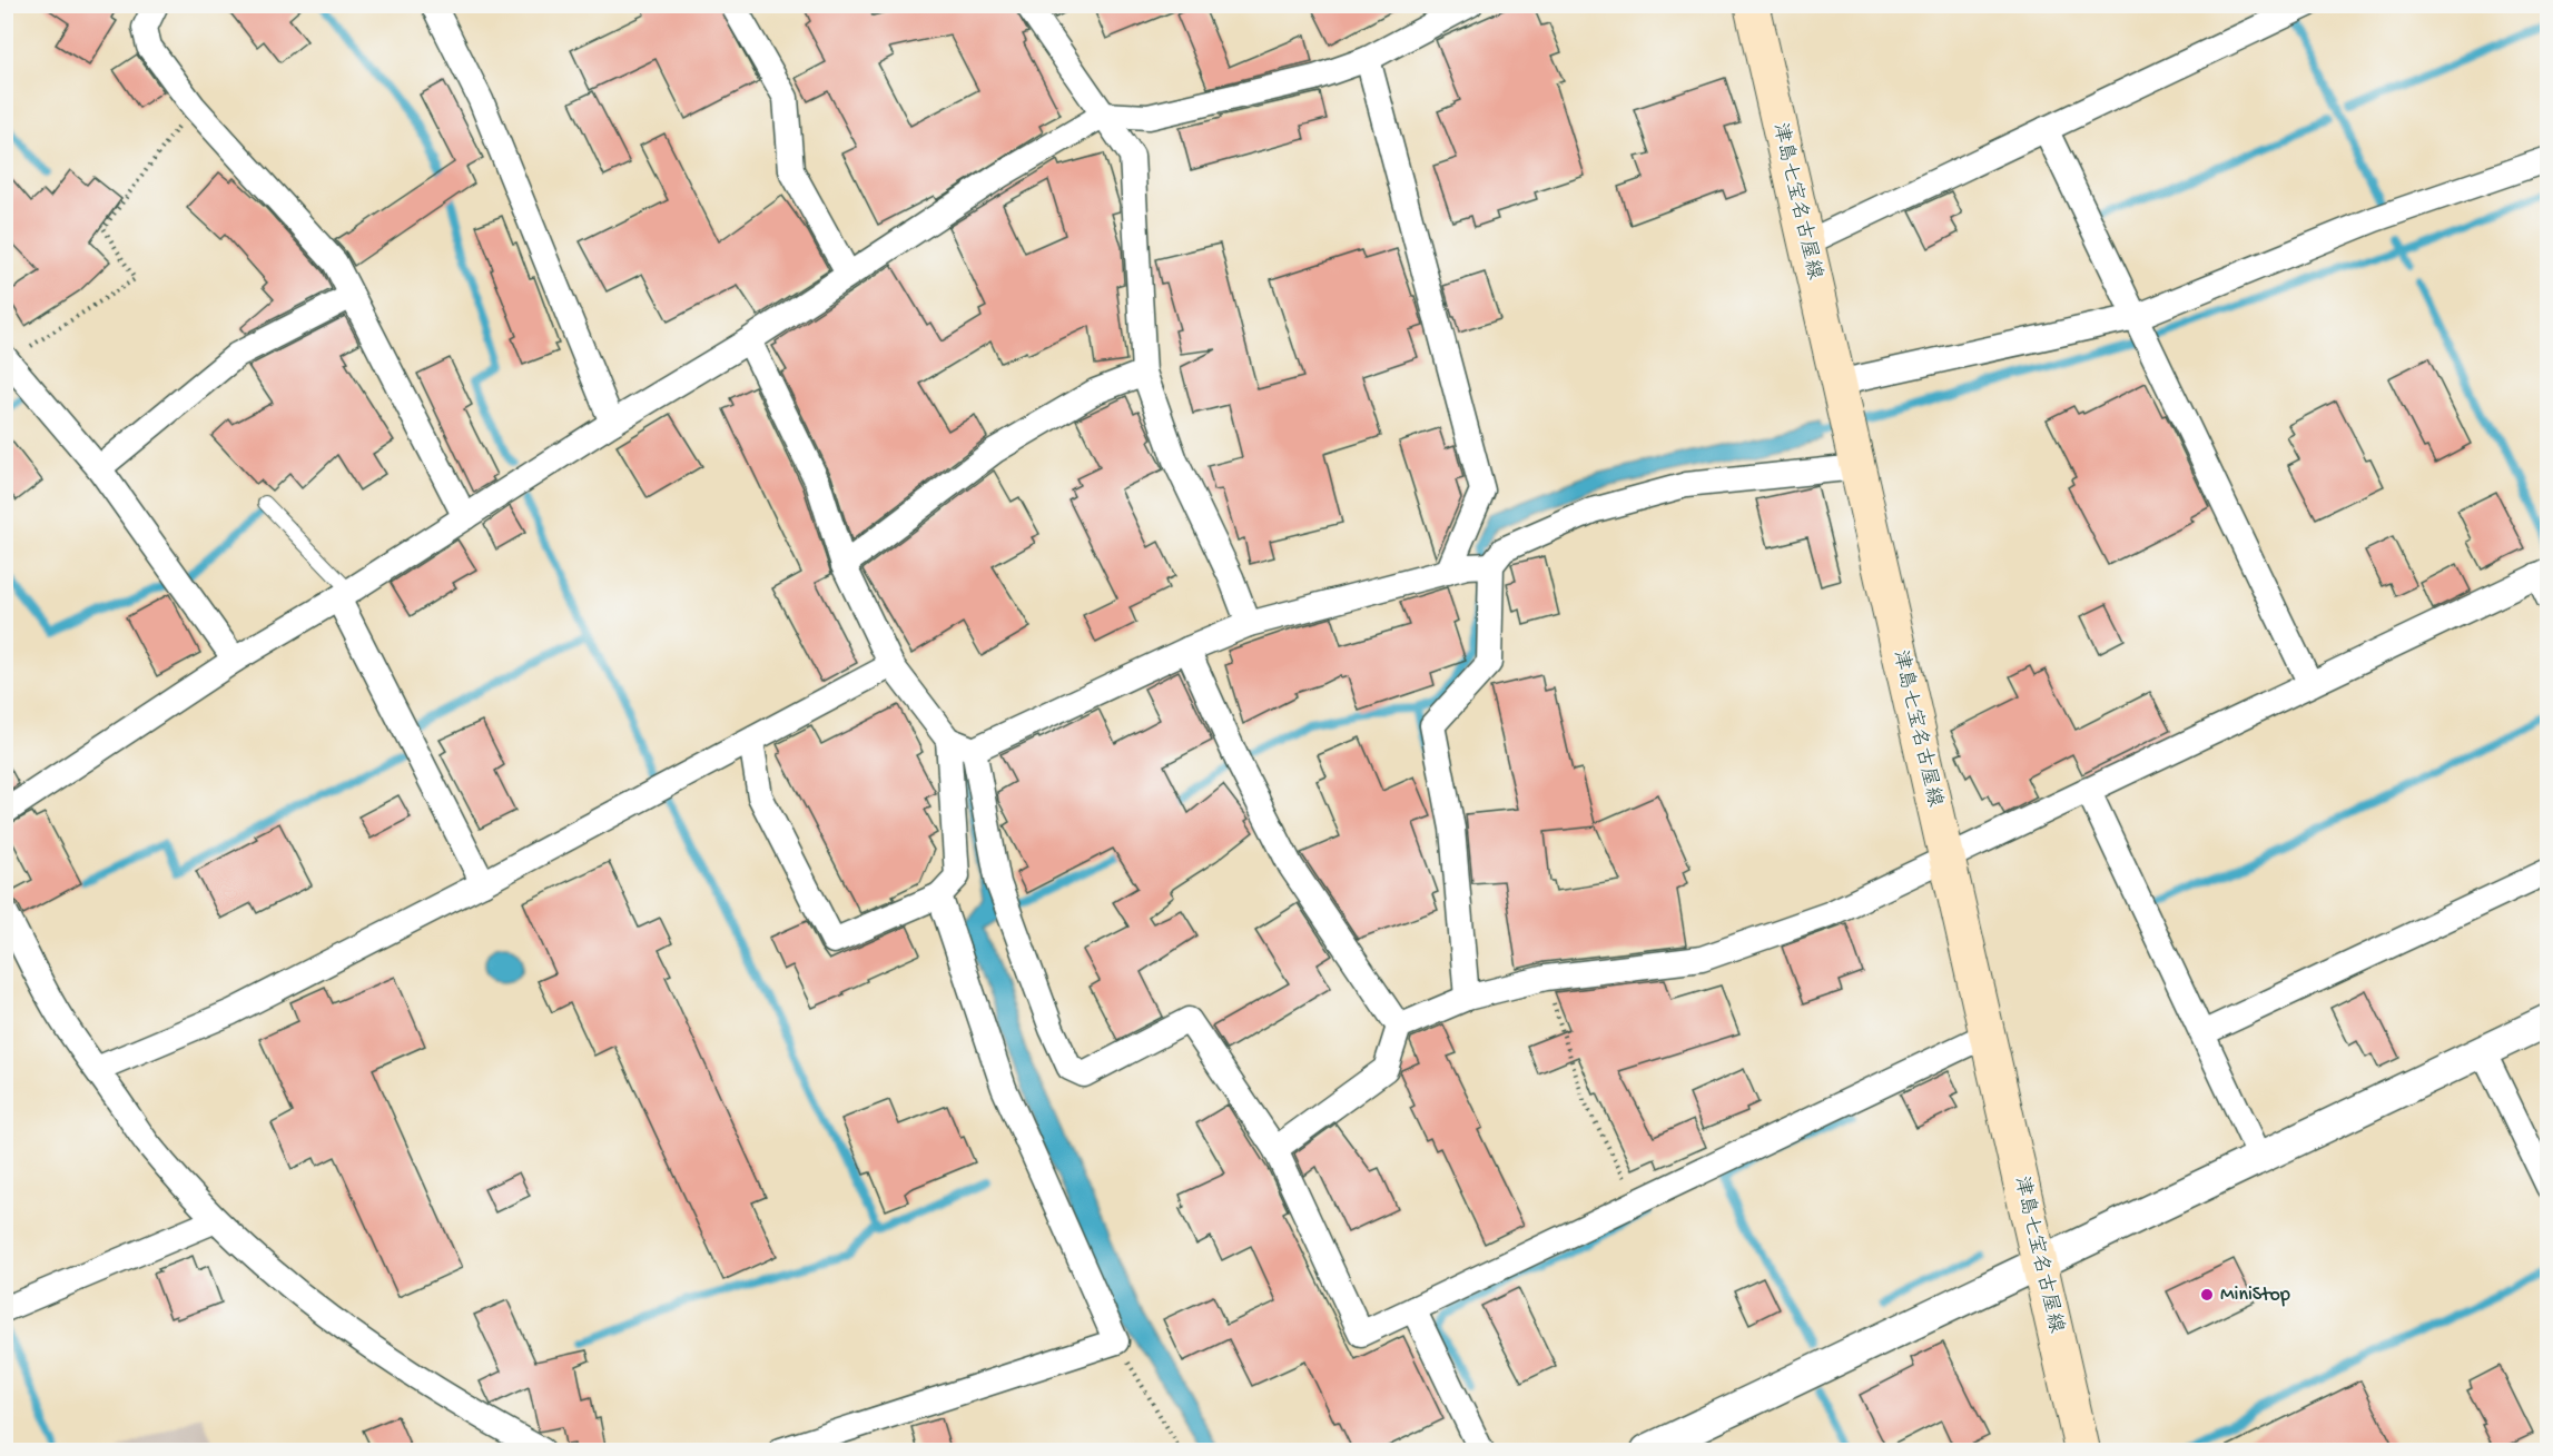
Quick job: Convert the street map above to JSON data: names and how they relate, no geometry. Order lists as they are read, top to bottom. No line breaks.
{"streets":{"main road":["津島七宝名古屋線"]},"places":["MiniStop"]}
